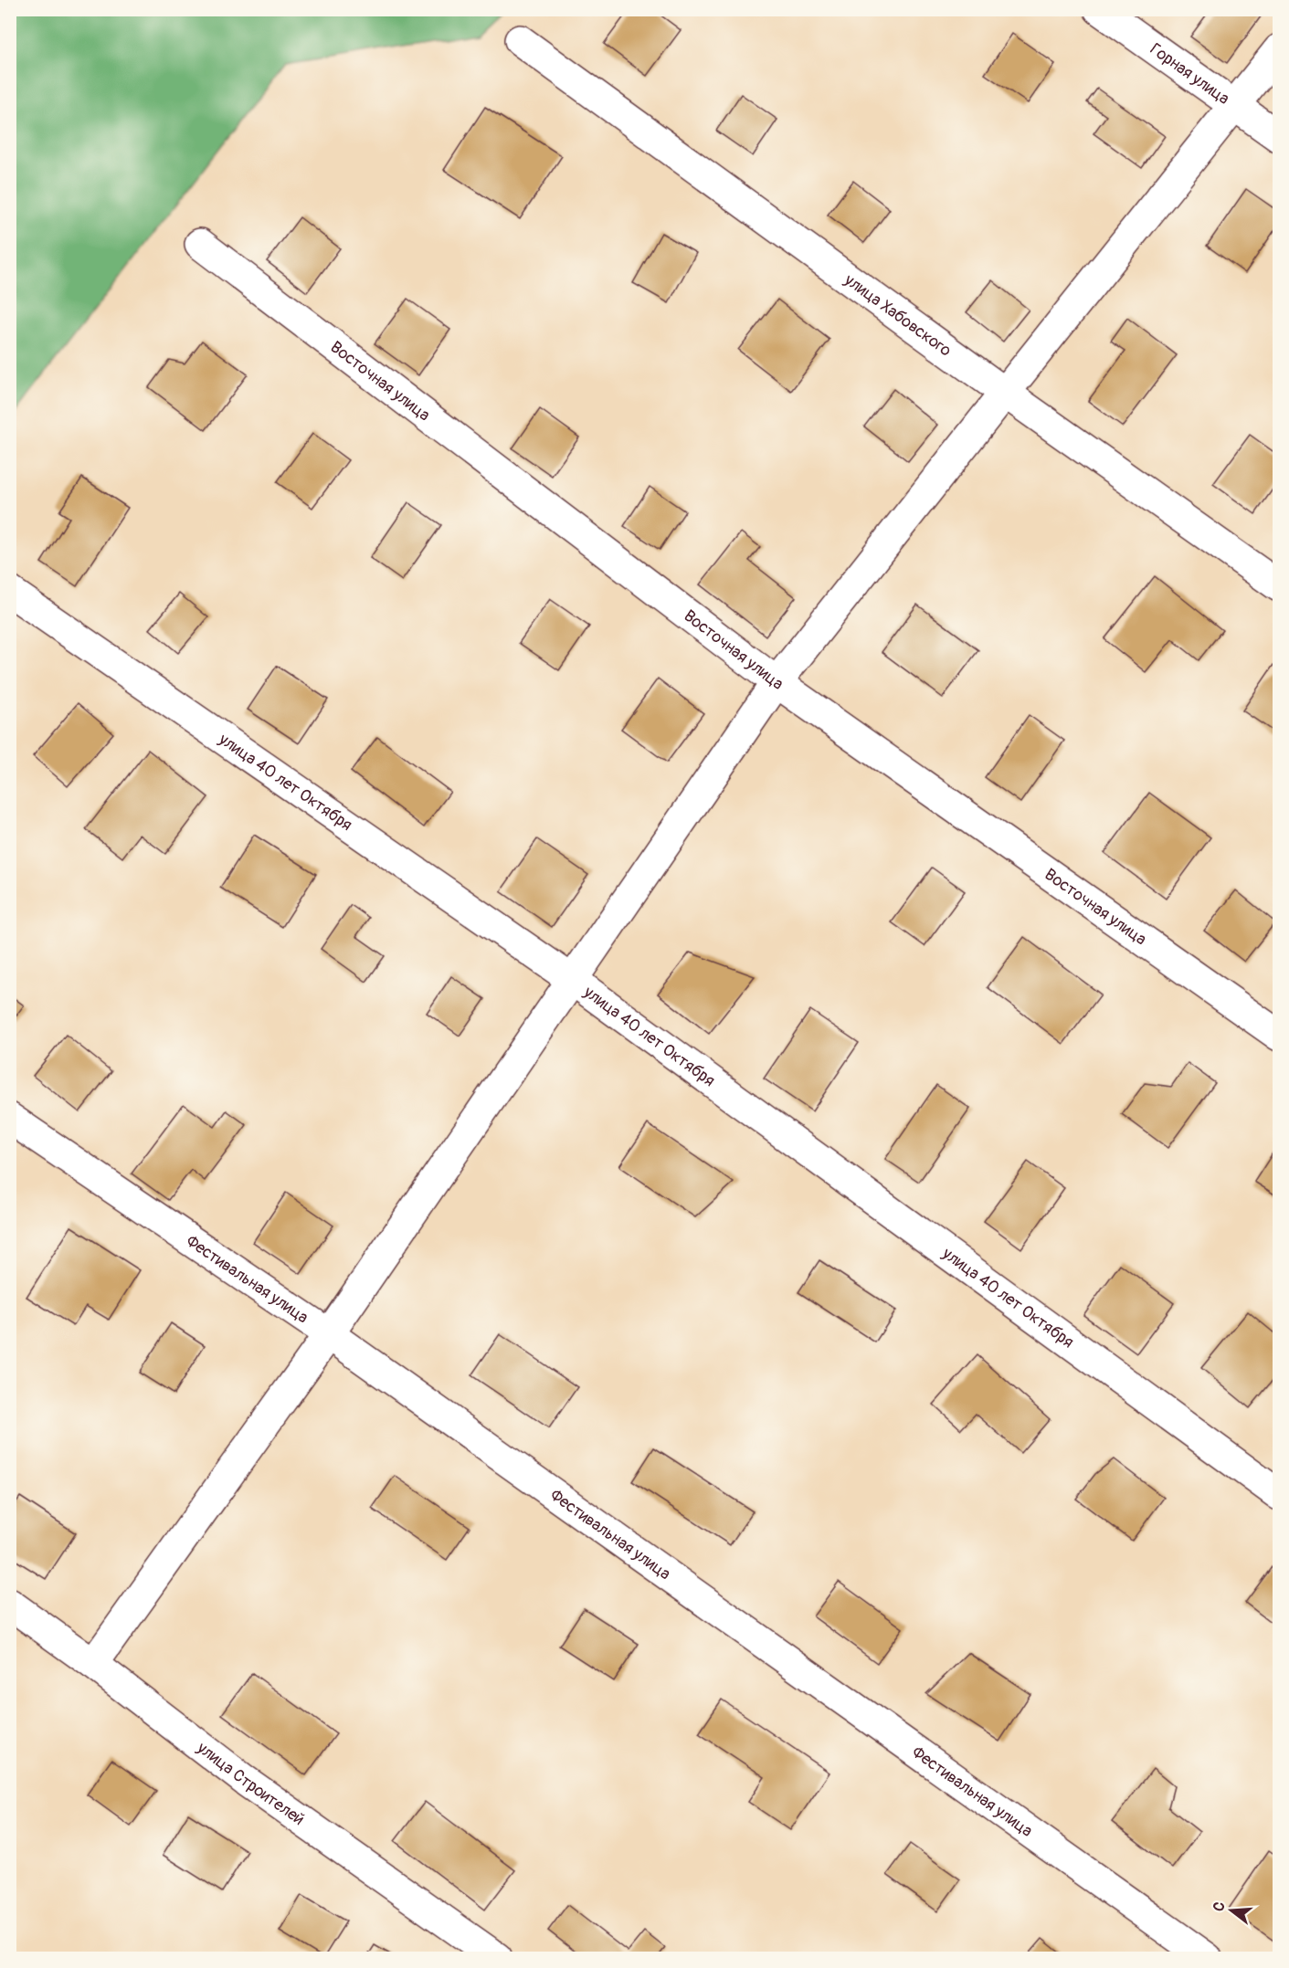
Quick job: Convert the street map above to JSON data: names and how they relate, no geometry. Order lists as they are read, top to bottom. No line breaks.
{"streets":{"street":["Горная улица","улица Хабовского","Восточная улица","улица 40 лет Октября","Фестивальная улица","улица Строителей"]},"north":"left"}
